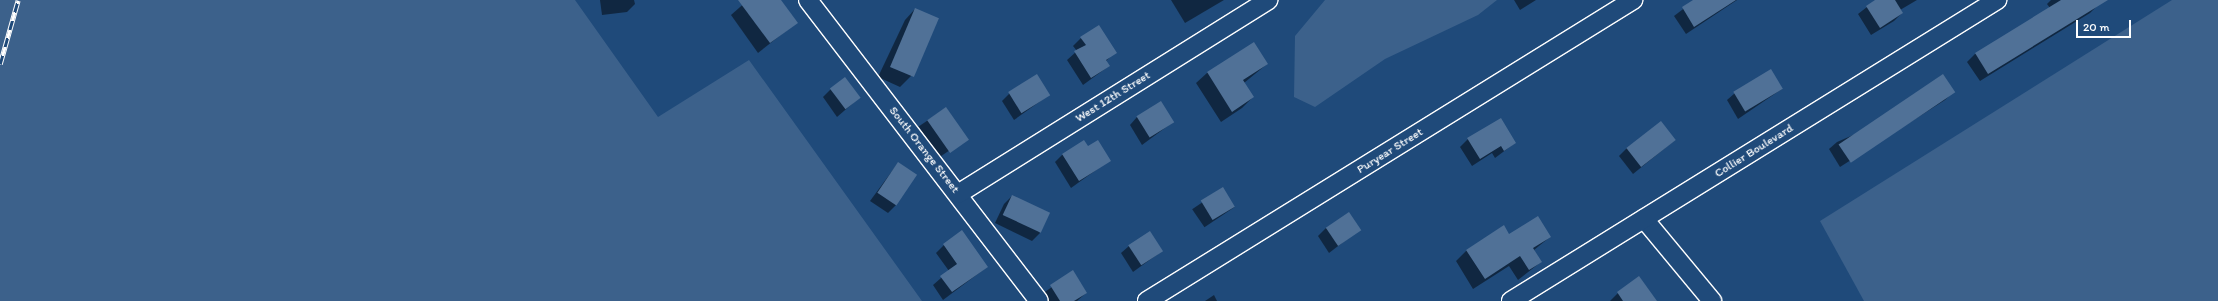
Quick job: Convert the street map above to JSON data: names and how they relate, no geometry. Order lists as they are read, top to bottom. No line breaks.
{"streets":{"street":["West 12th Street","South Orange Street","Puryear Street","Collier Boulevard"]},"crossings":[["West 12th Street","South Orange Street"]],"scale_bar":"20 m"}
